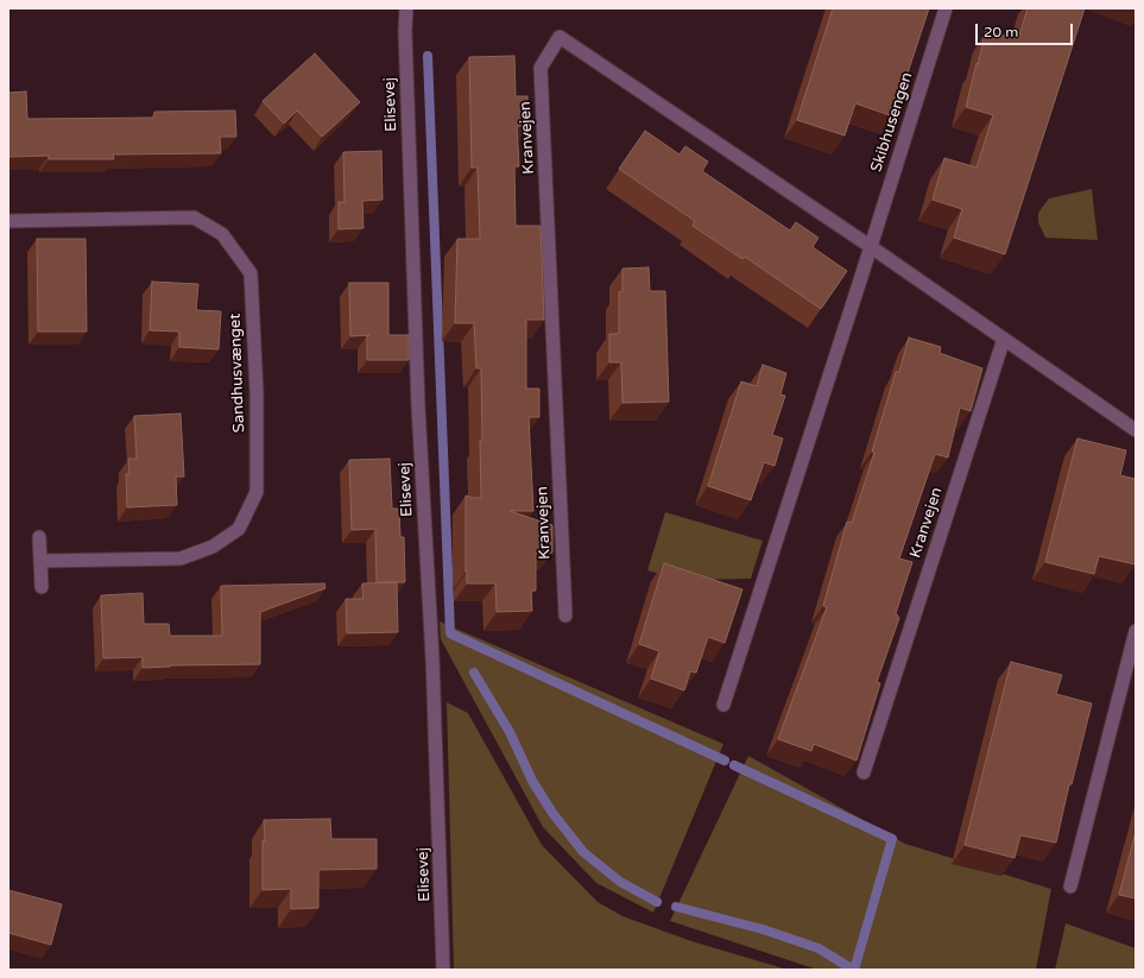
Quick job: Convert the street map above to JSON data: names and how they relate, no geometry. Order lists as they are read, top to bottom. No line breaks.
{"streets":{"street":["Elisevej","Skibhusengen","Kranvejen","Sandhusvænget"]},"crossings":[["Skibhusengen","Kranvejen"]],"scale_bar":"20 m"}
